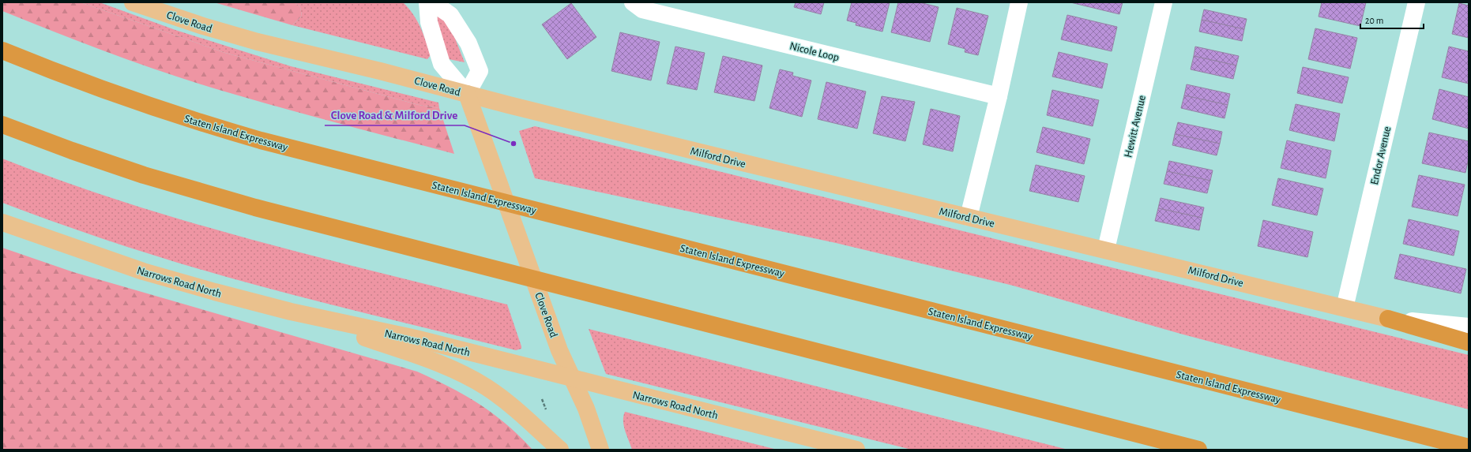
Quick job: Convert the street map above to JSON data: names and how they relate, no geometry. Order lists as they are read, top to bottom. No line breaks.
{"streets":{"highway":["Staten Island Expressway"],"main road":["Clove Road","Milford Drive","Narrows Road North"],"street":["Nicole Loop","Hewitt Avenue","Endor Avenue"]},"crossings":[["Clove Road","Milford Drive"],["Clove Road","Narrows Road North"],["Hewitt Avenue","Milford Drive"],["Endor Avenue","Milford Drive"]],"places":["Clove Road & Milford Drive"],"scale_bar":"20 m"}
